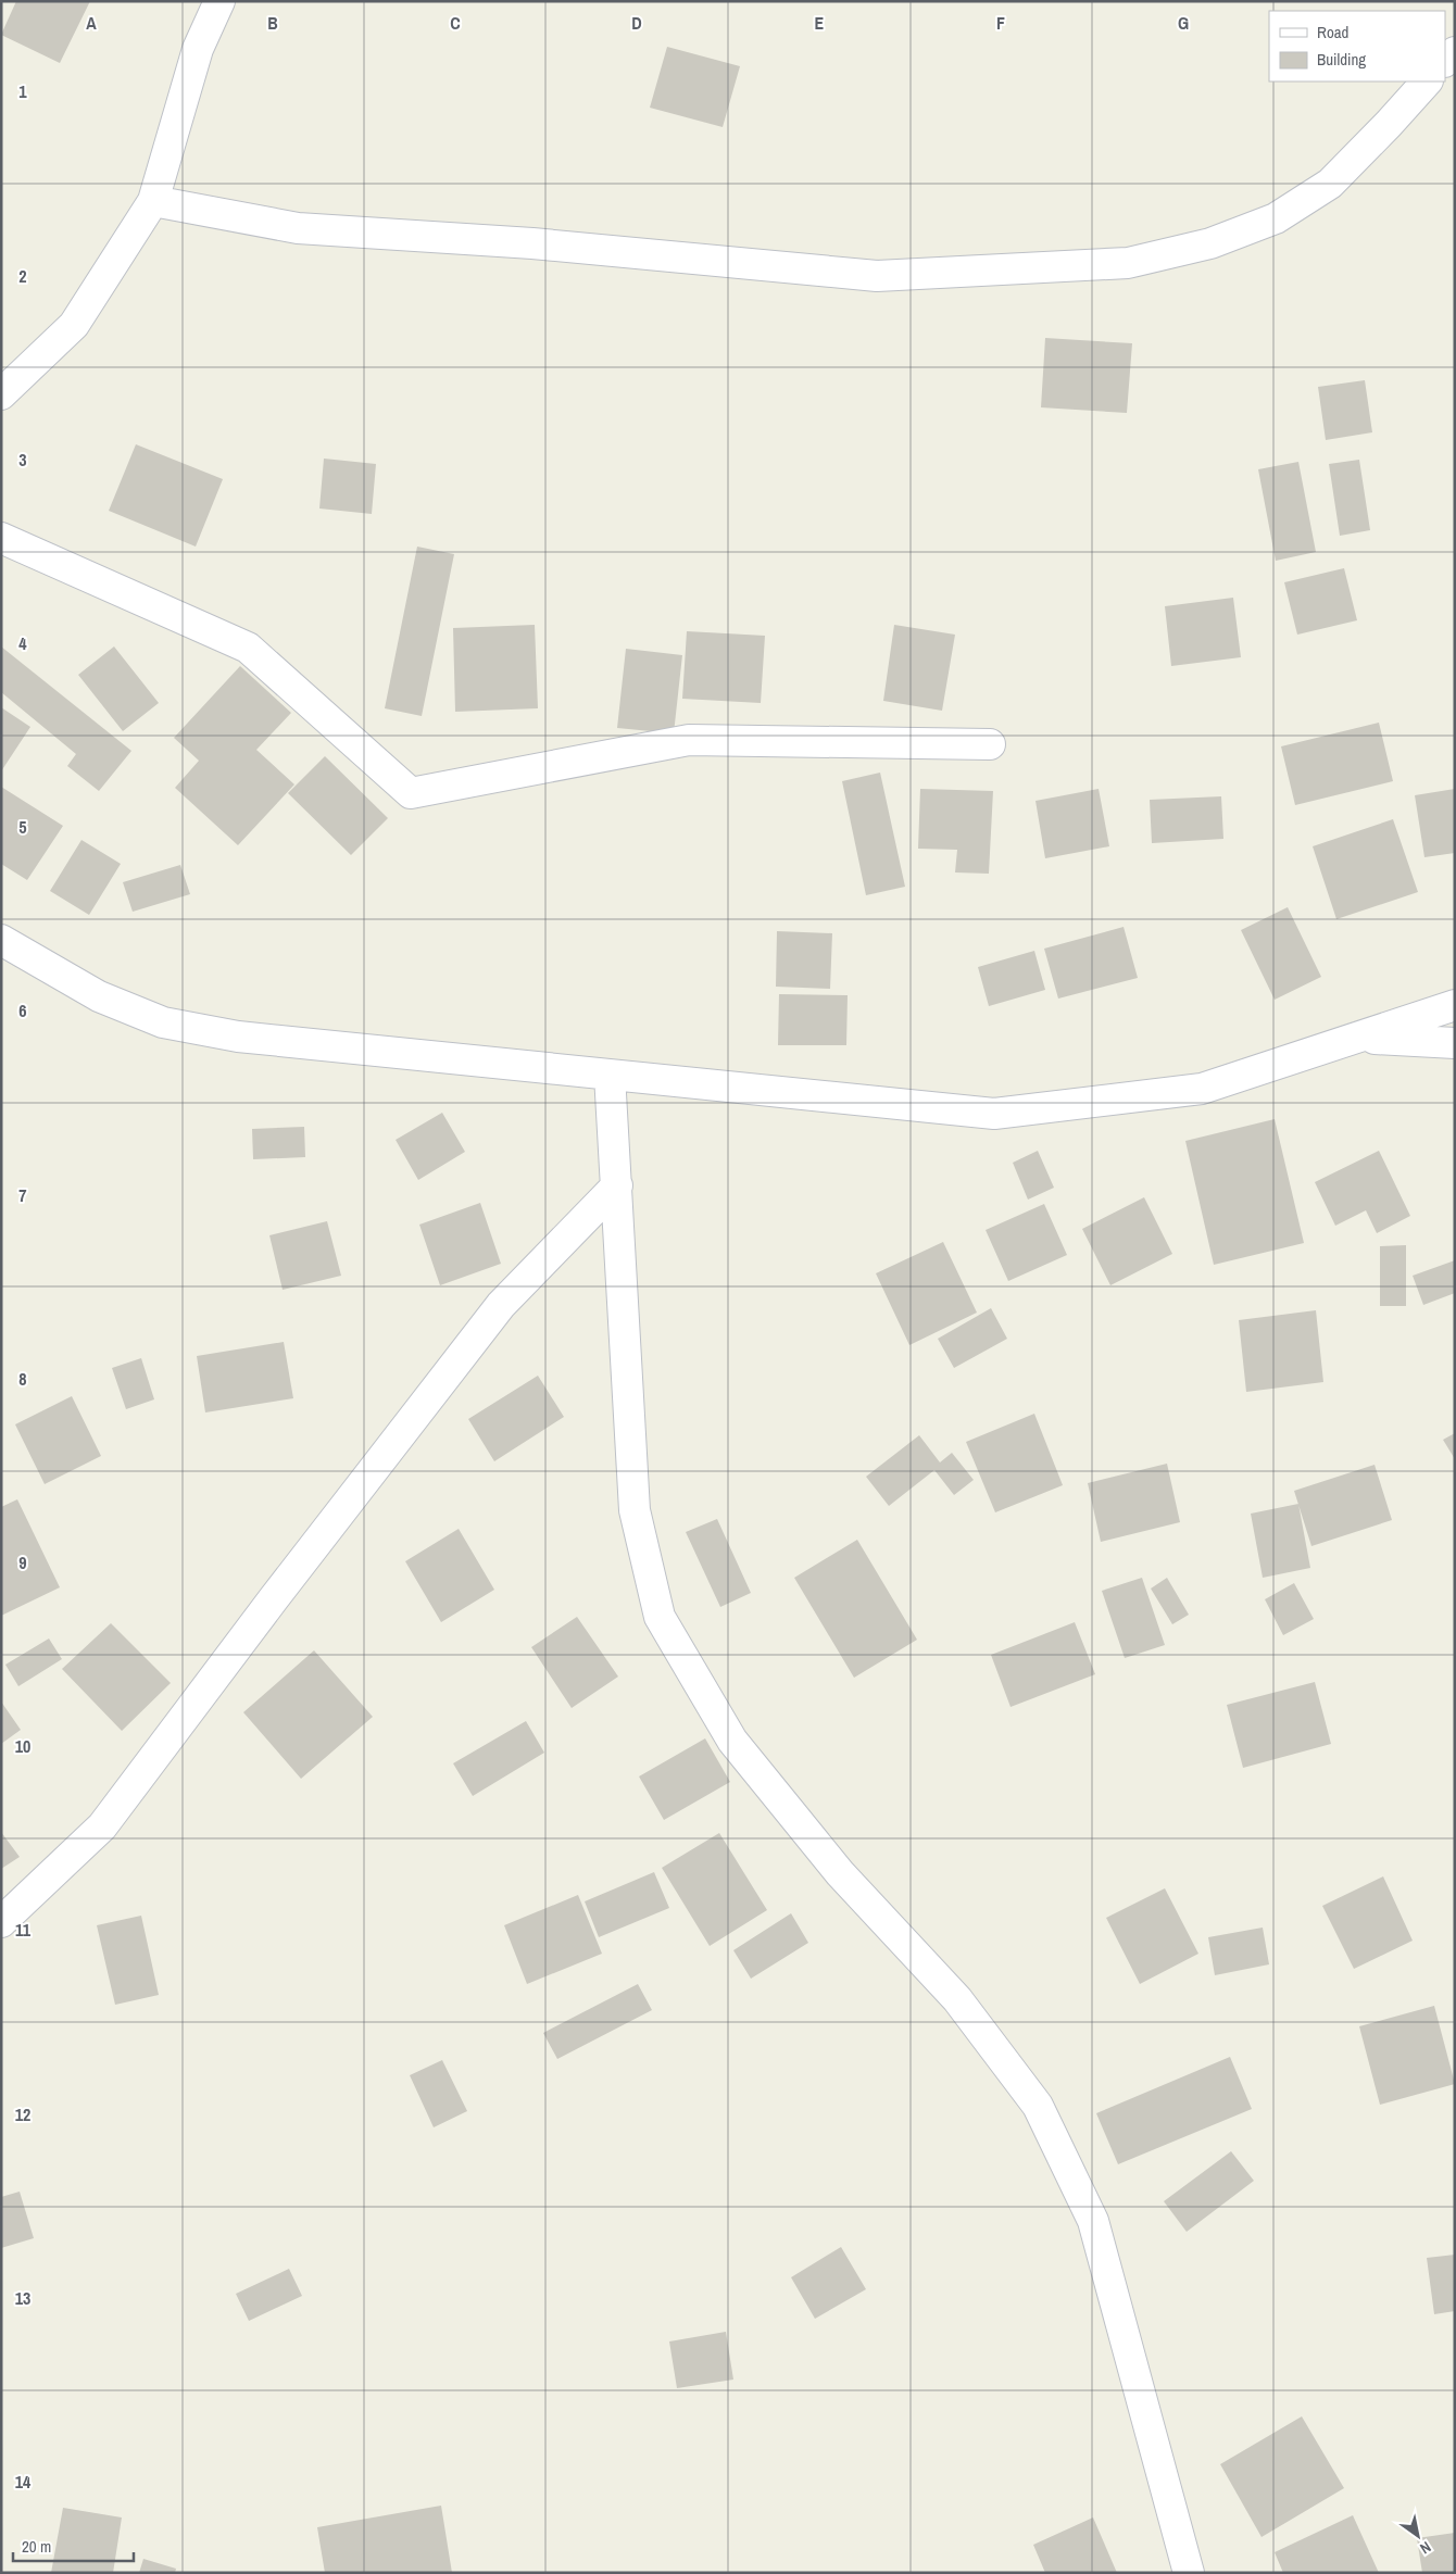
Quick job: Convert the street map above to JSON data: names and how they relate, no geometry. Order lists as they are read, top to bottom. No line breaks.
{"legend":["Road","Building"],"scale_bar":"20 m","north":"bottom right","grid":{"columns":["A","B","C","D","E","F","G"],"rows":["1","2","3","4","5","6","7","8","9","10","11","12","13","14"]}}
